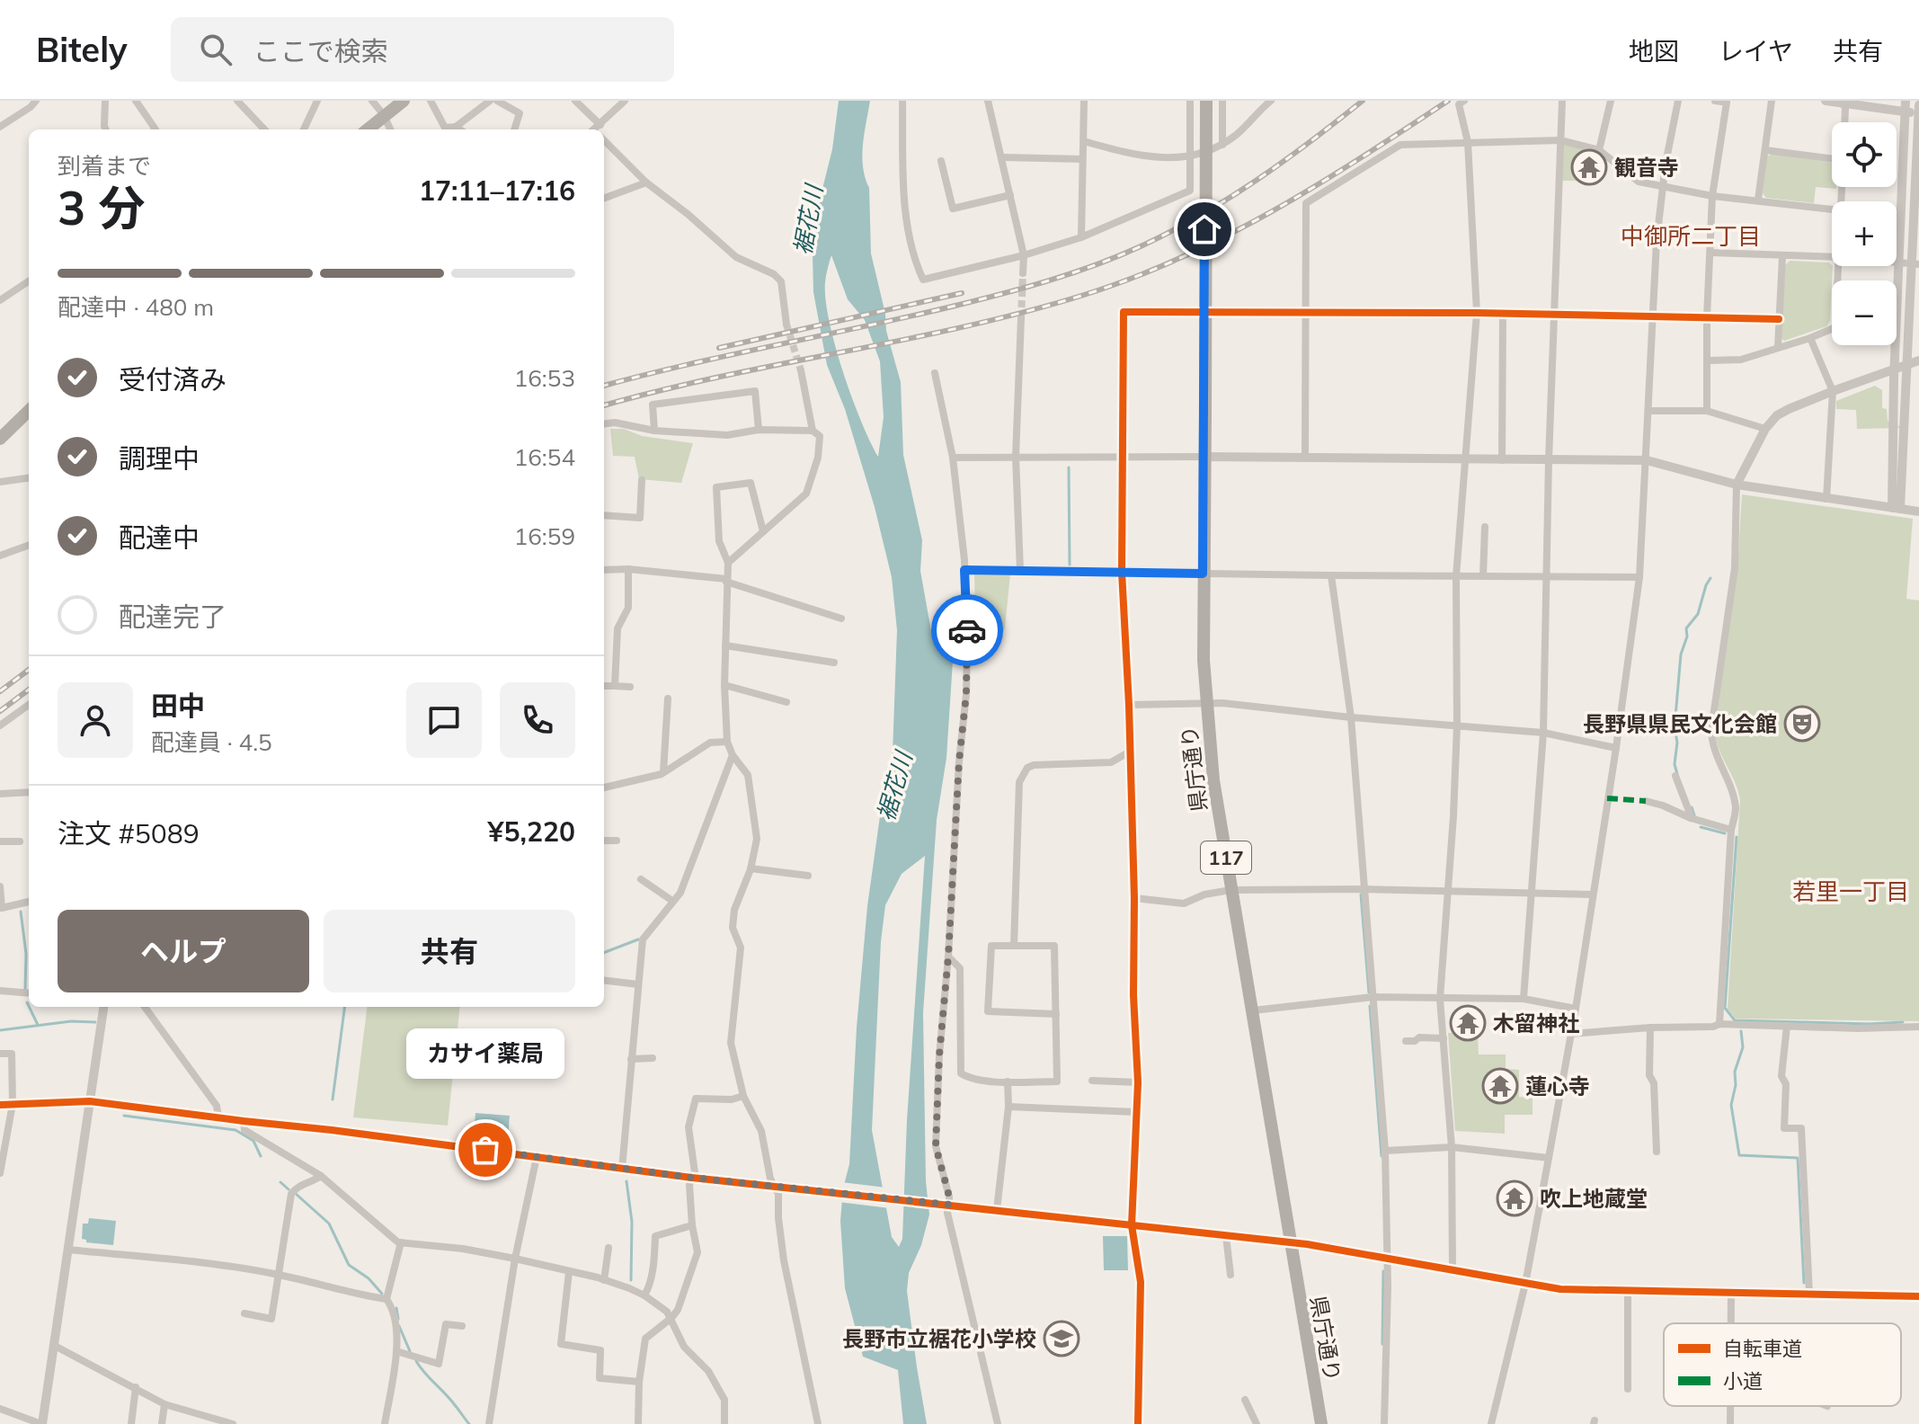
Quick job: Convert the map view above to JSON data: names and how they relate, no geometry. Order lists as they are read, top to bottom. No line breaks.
{"streets":{"highway":["県庁通り","117"]},"districts":["中御所二丁目","若里一丁目"],"water":["裾花川"],"places":{"temple":["観音寺","木留神社","蓮心寺","吹上地蔵堂"],"theatre":["長野県県民文化会館"],"other":["カサイ薬局"],"school or university":["長野市立裾花小学校"]},"legend":["自転車道","小道"],"page":{"header":"Bitely","search":"ここで検索","nav":["地図","レイヤ","共有"],"map_buttons":["+","−"],"heading":["3 分","到着まで","17:11–17:16"],"panel":["田中","配達員 · 4.5","注文 #5089","¥5,220"],"bar":"配達中 · 480 m","list":[["受付済み","16:53"],["調理中","16:54"],["配達中","16:59"],"配達完了"],"buttons":["ヘルプ","共有"],"bubble":"カサイ薬局"}}
